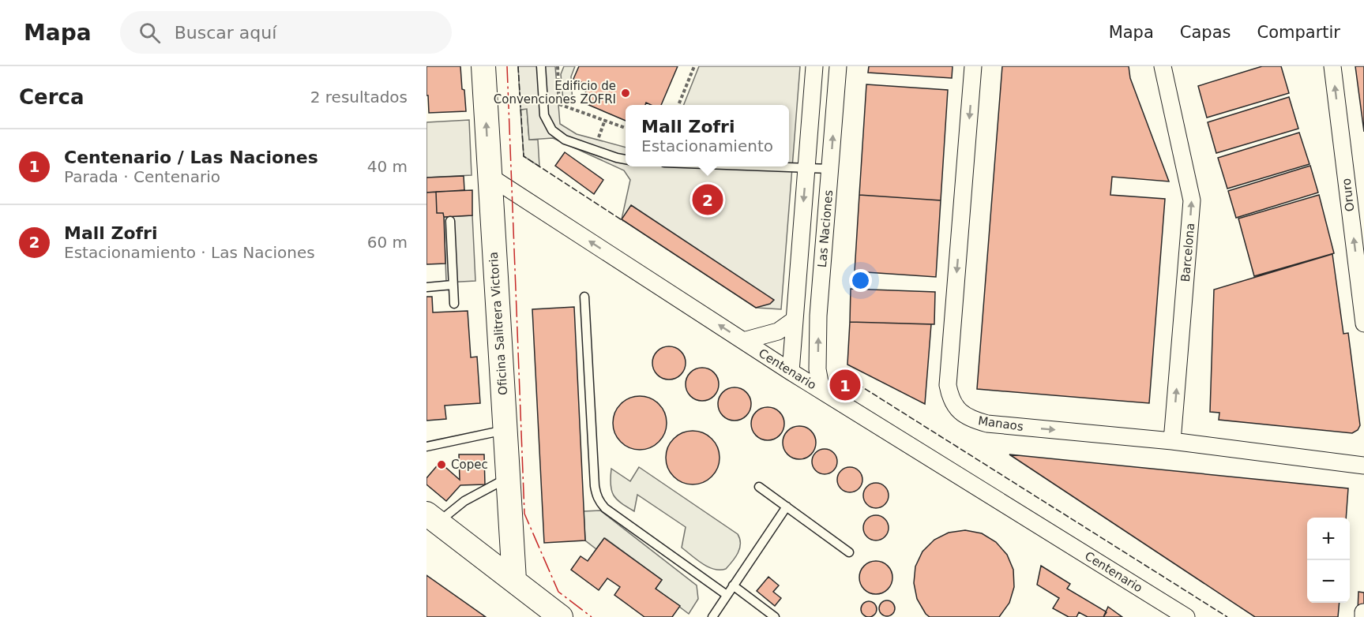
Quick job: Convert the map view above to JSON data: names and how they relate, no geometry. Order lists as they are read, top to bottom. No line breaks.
{"streets":{"street":["Oruro","Las Naciones","Barcelona","Oficina Salitrera Victoria","Centenario","Manaos"]},"crossings":[["Las Naciones","Centenario"],["Barcelona","Manaos"],["Oficina Salitrera Victoria","Centenario"]],"one_way":["Oruro","Barcelona","Centenario"],"places":["Edificio de Convenciones ZOFRI","Copec"],"page":{"header":"Mapa","search":"Buscar aquí","nav":["Mapa","Capas","Compartir"],"heading":["Cerca","2 resultados"],"popup":["Mall Zofri","Estacionamiento"],"list":[{"mark":"1","name":"Centenario / Las Naciones","note":"Parada · Centenario","value":"40 m"},{"mark":"2","name":"Mall Zofri","note":"Estacionamiento · Las Naciones","value":"60 m"}],"pins":["2","1"],"map_buttons":["+","−"]}}
